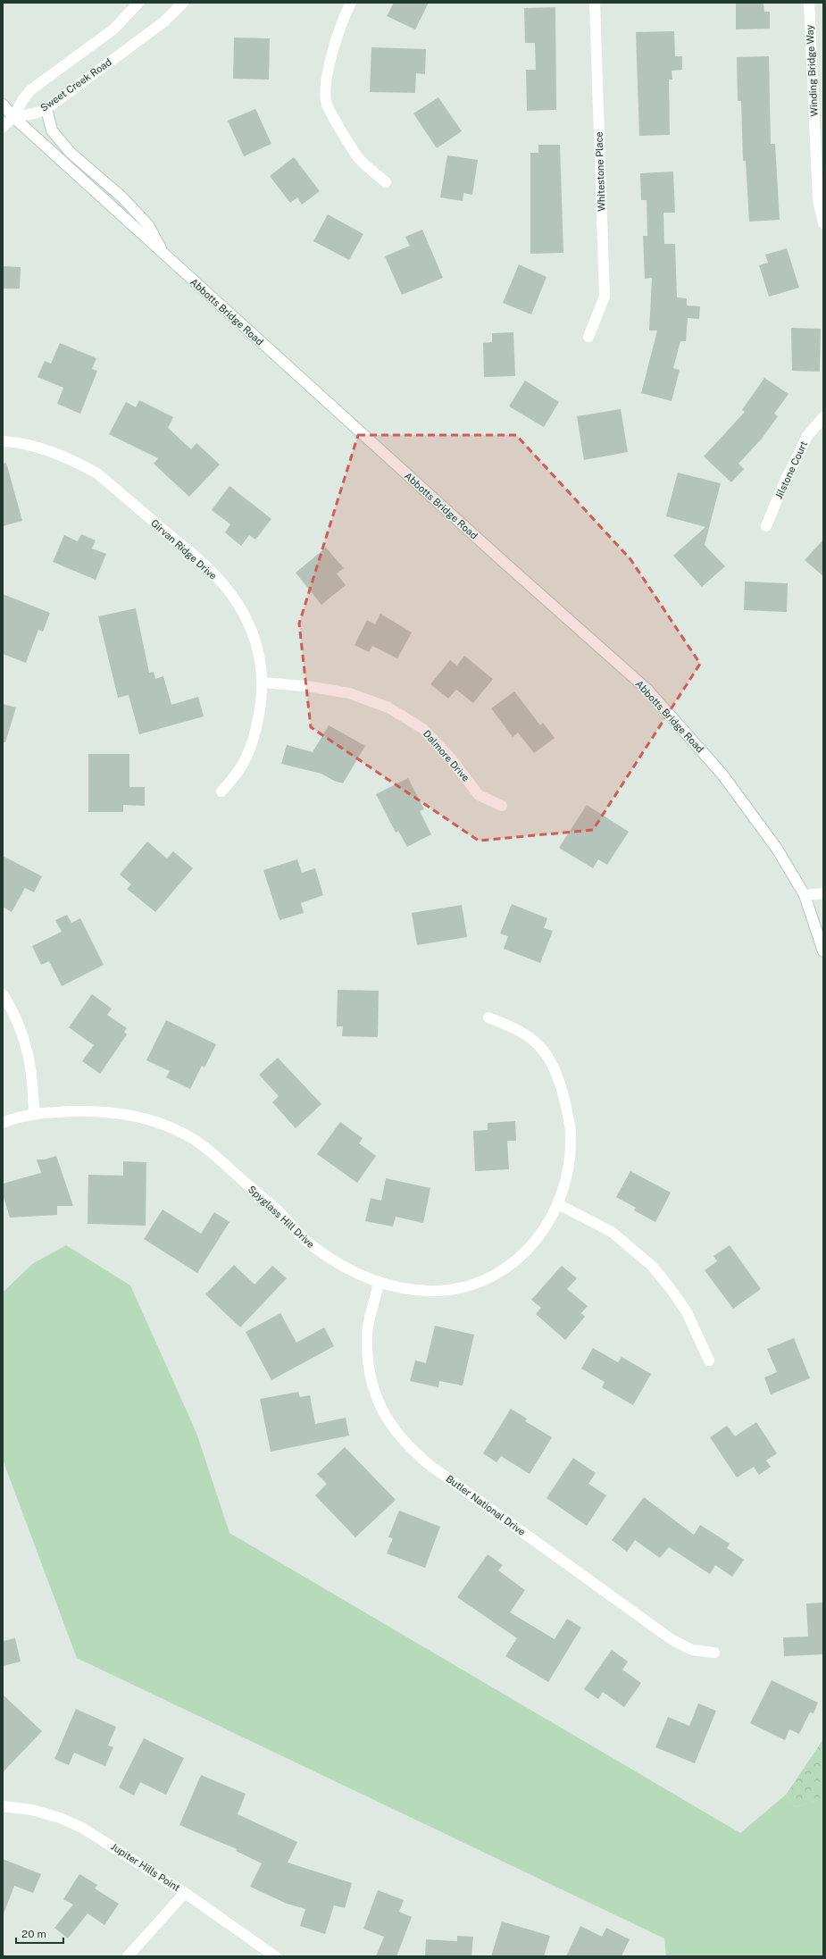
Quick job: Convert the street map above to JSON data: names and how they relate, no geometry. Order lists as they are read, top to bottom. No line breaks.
{"streets":{"street":["Winding Bridge Way","Sweet Creek Road","Whitestone Place","Abbotts Bridge Road","Jilstone Court","Girvan Ridge Drive","Dalmore Drive","Spyglass Hill Drive","Butler National Drive","Jupiter Hills Point"]},"crossings":[["Sweet Creek Road","Abbotts Bridge Road"],["Girvan Ridge Drive","Dalmore Drive"],["Spyglass Hill Drive","Butler National Drive"]],"scale_bar":"20 m"}
